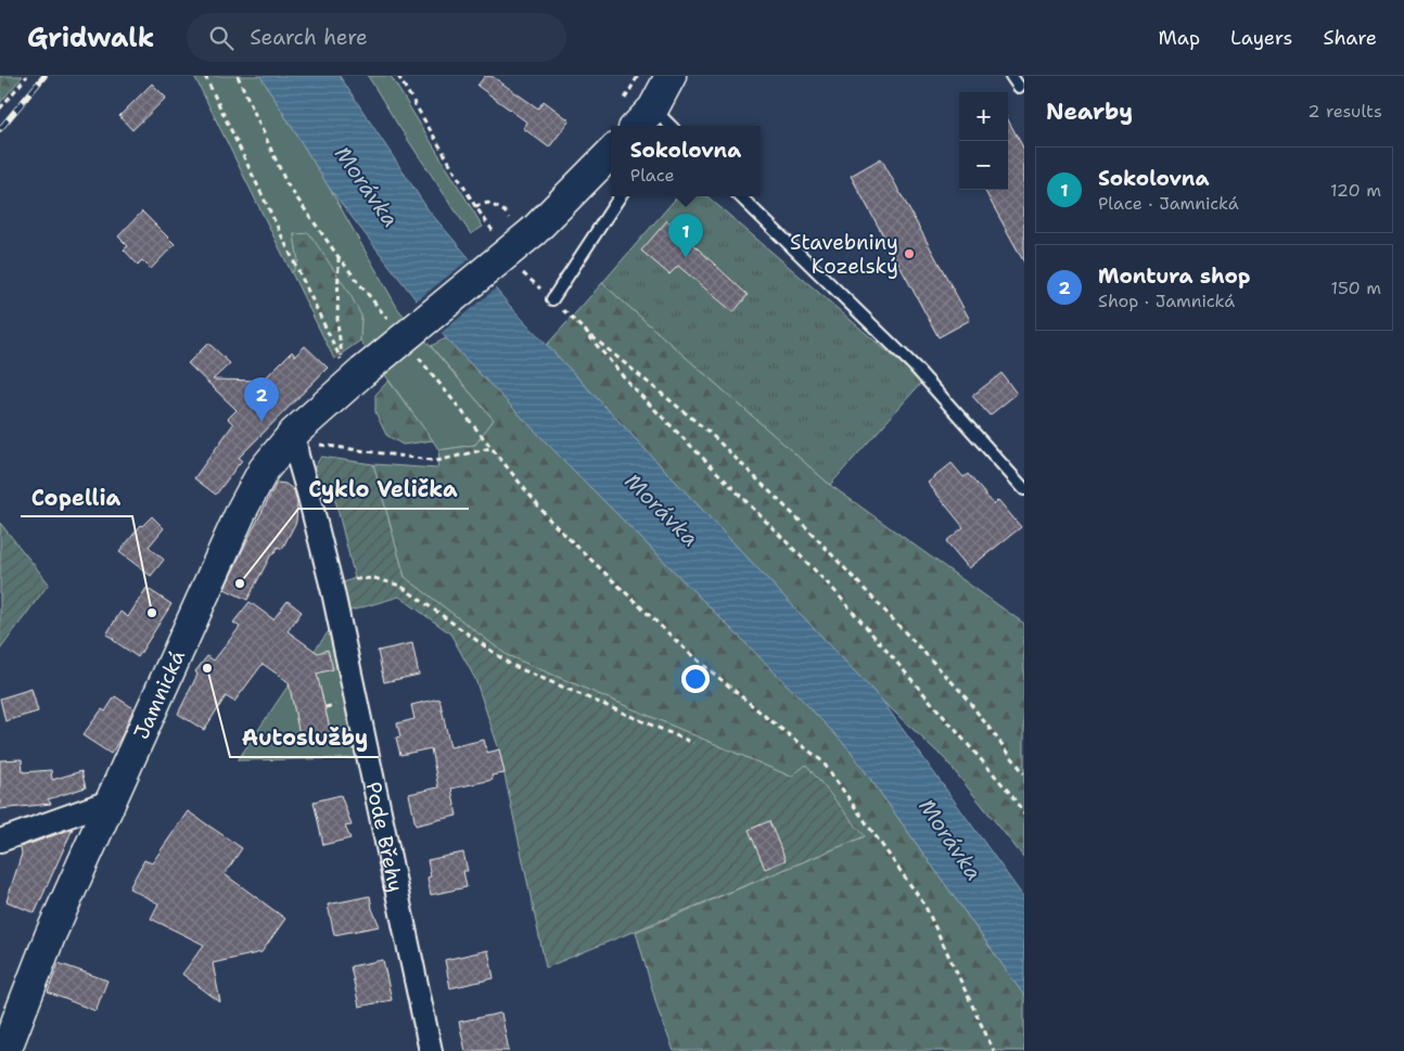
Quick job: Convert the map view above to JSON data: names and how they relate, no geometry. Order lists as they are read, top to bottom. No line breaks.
{"streets":{"main road":["Jamnická"],"street":["Pode Břehy"]},"crossings":[["Jamnická","Pode Břehy"]],"water":["Morávka"],"places":["Stavebniny Kozelský","Cyklo Velička","Copellia","Autoslužby"],"page":{"header":"Gridwalk","search":"Search here","nav":["Map","Layers","Share"],"heading":["Nearby","2 results"],"map_buttons":["+","−"],"popup":["Sokolovna","Place"],"list":[{"mark":"1","name":"Sokolovna","note":"Place · Jamnická","value":"120 m"},{"mark":"2","name":"Montura shop","note":"Shop · Jamnická","value":"150 m"}],"pins":["1","2"]}}
